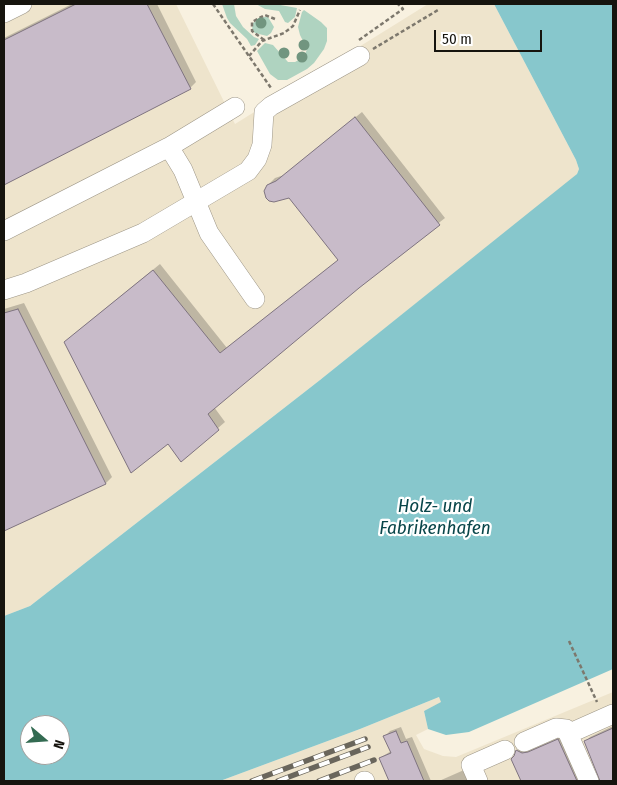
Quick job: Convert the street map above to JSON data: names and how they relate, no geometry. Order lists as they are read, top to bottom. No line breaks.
{"water":["Holz- und Fabrikenhafen"],"scale_bar":"50 m","north":"right"}
